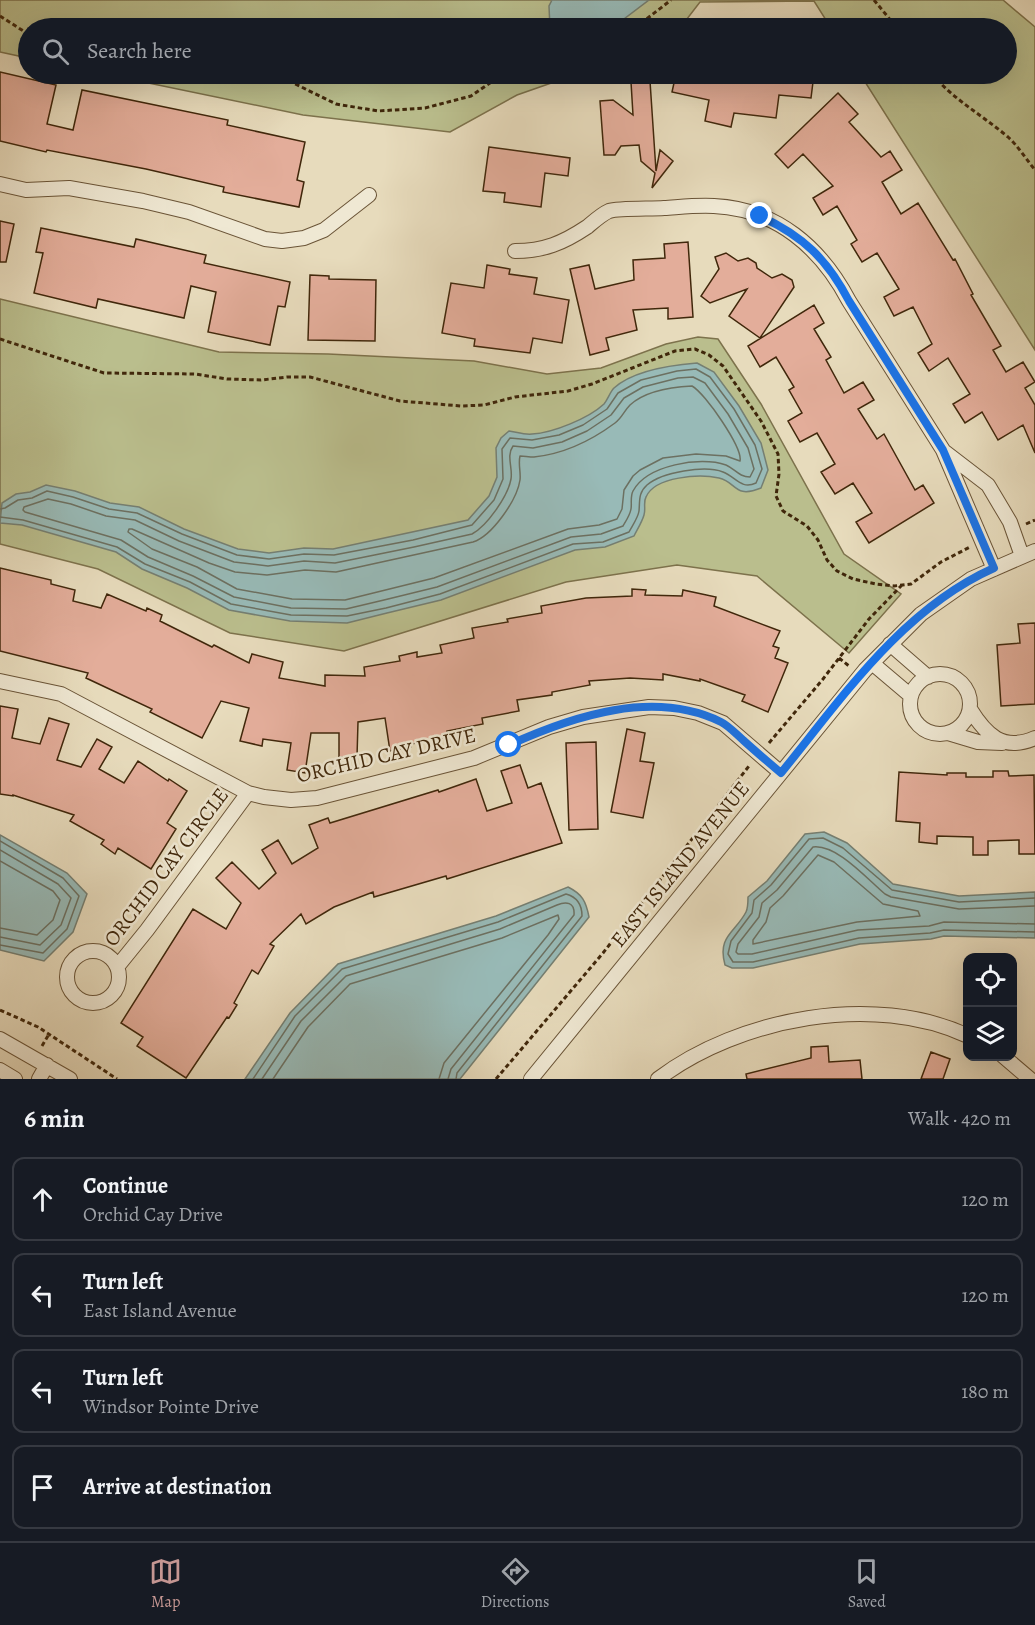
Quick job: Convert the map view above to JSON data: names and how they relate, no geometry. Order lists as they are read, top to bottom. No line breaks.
{"streets":{"street":["ORCHID CAY DRIVE","EAST ISLAND AVENUE","ORCHID CAY CIRCLE"]},"crossings":[["ORCHID CAY DRIVE","EAST ISLAND AVENUE"],["ORCHID CAY DRIVE","ORCHID CAY CIRCLE"]],"page":{"search":"Search here","heading":["6 min","Walk · 420 m"],"list":[["Continue","Orchid Cay Drive","120 m"],["Turn left","East Island Avenue","120 m"],["Turn left","Windsor Pointe Drive","180 m"],"Arrive at destination"],"nav":["Map","Directions","Saved"]}}
